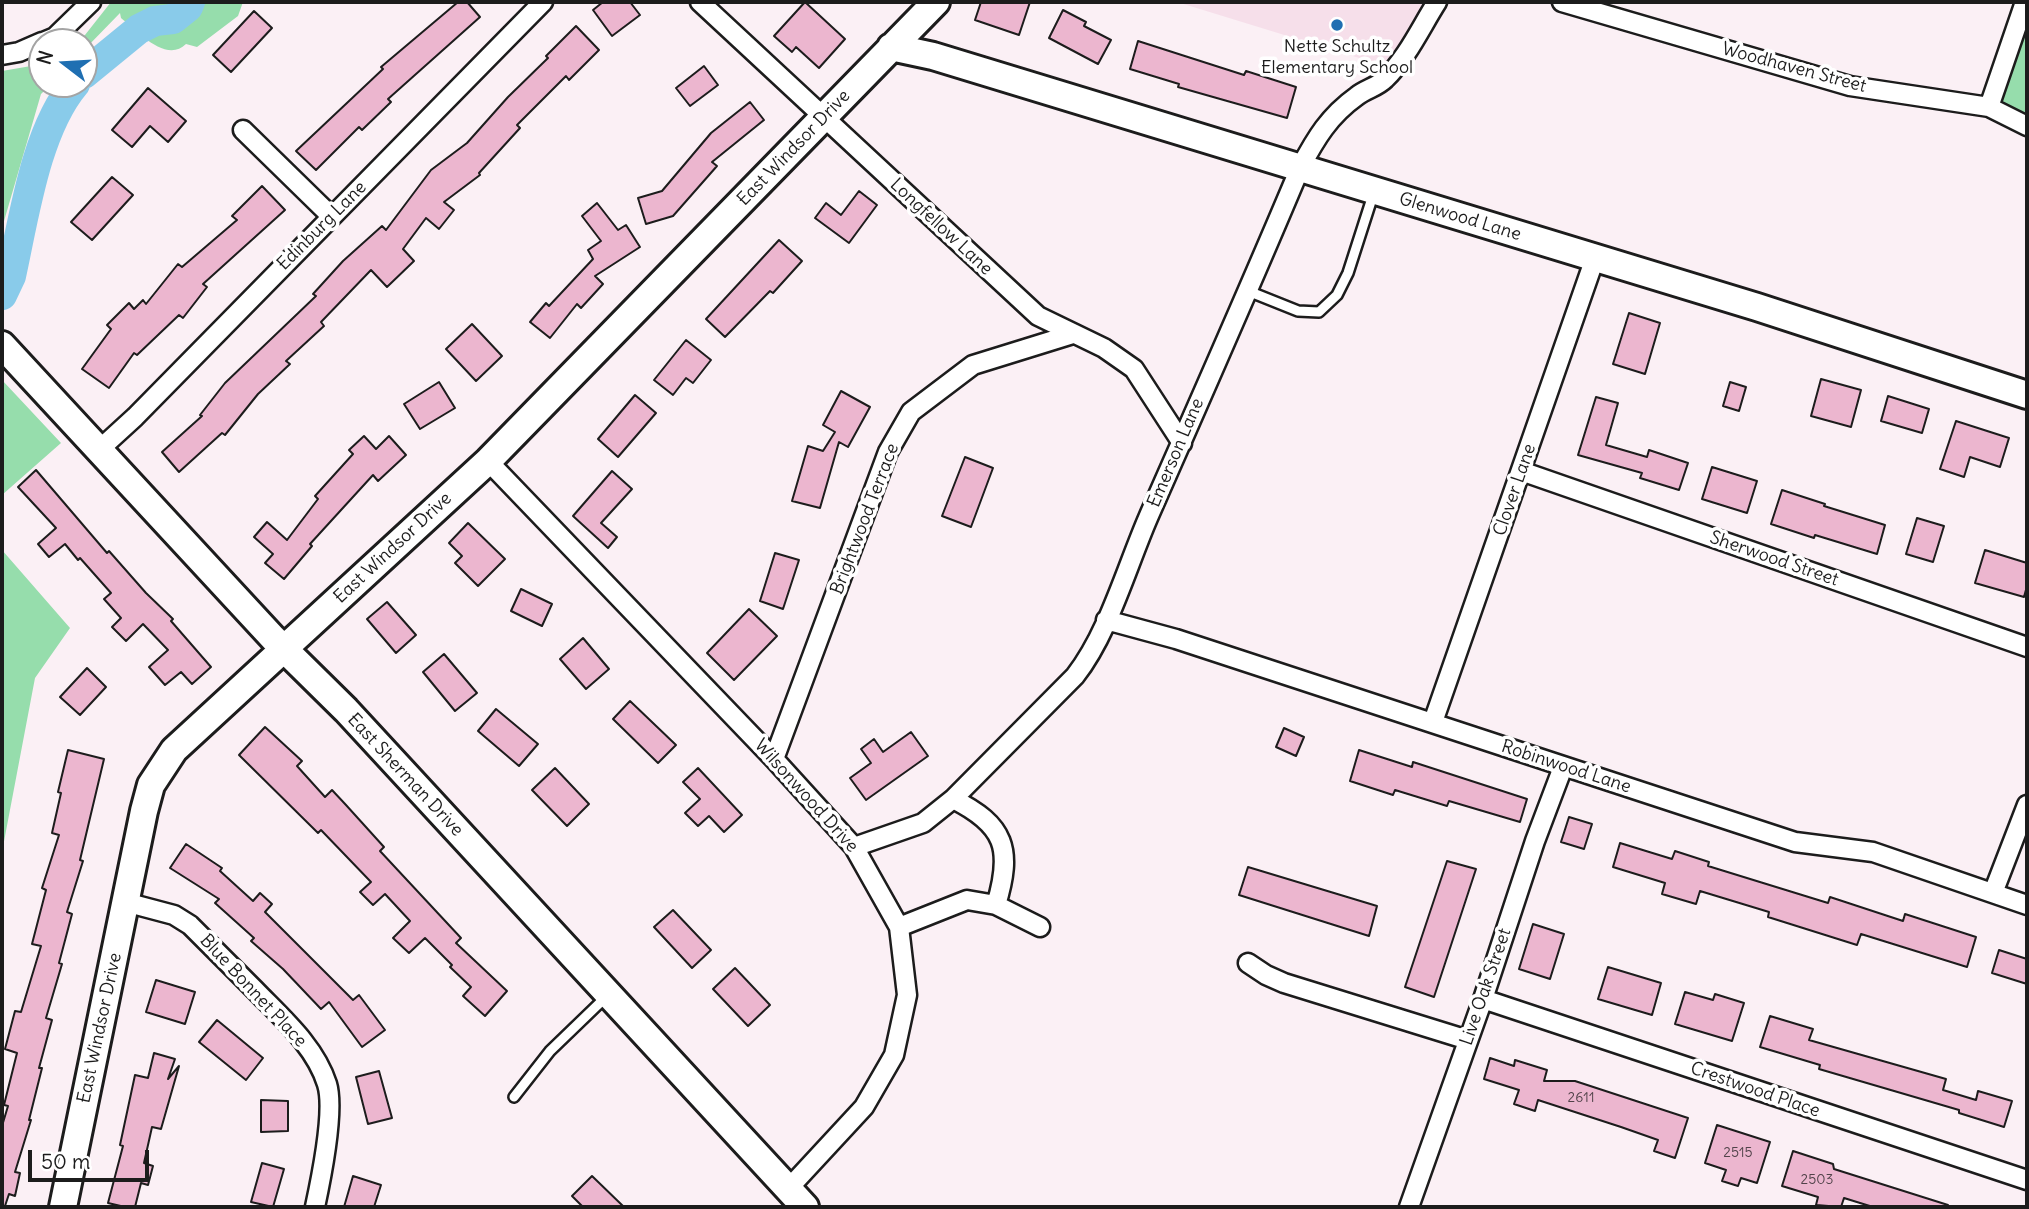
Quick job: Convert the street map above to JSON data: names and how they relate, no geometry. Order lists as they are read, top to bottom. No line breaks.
{"streets":{"street":["Woodhaven Street","East Windsor Drive","Glenwood Lane","Edinburg Lane","Longfellow Lane","Emerson Lane","Clover Lane","Brightwood Terrace","Sherwood Street","Robinwood Lane","East Sherman Drive","Wilsonwood Drive","Live Oak Street","Blue Bonnet Place","Crestwood Place"]},"crossings":[["East Windsor Drive","Glenwood Lane"],["East Windsor Drive","Longfellow Lane"],["East Windsor Drive","East Sherman Drive"],["East Windsor Drive","Wilsonwood Drive"],["East Windsor Drive","Blue Bonnet Place"],["Glenwood Lane","Emerson Lane"],["Glenwood Lane","Clover Lane"],["Edinburg Lane","East Sherman Drive"],["Longfellow Lane","Emerson Lane"],["Longfellow Lane","Brightwood Terrace"],["Emerson Lane","Robinwood Lane"],["Emerson Lane","Wilsonwood Drive"],["Clover Lane","Sherwood Street"],["Clover Lane","Robinwood Lane"],["Brightwood Terrace","Wilsonwood Drive"],["Robinwood Lane","Live Oak Street"],["East Sherman Drive","Wilsonwood Drive"],["Live Oak Street","Crestwood Place"]],"places":["Nette Schultz Elementary School"],"house_numbers":["2611","2515","2503"],"scale_bar":"50 m","north":"left"}
